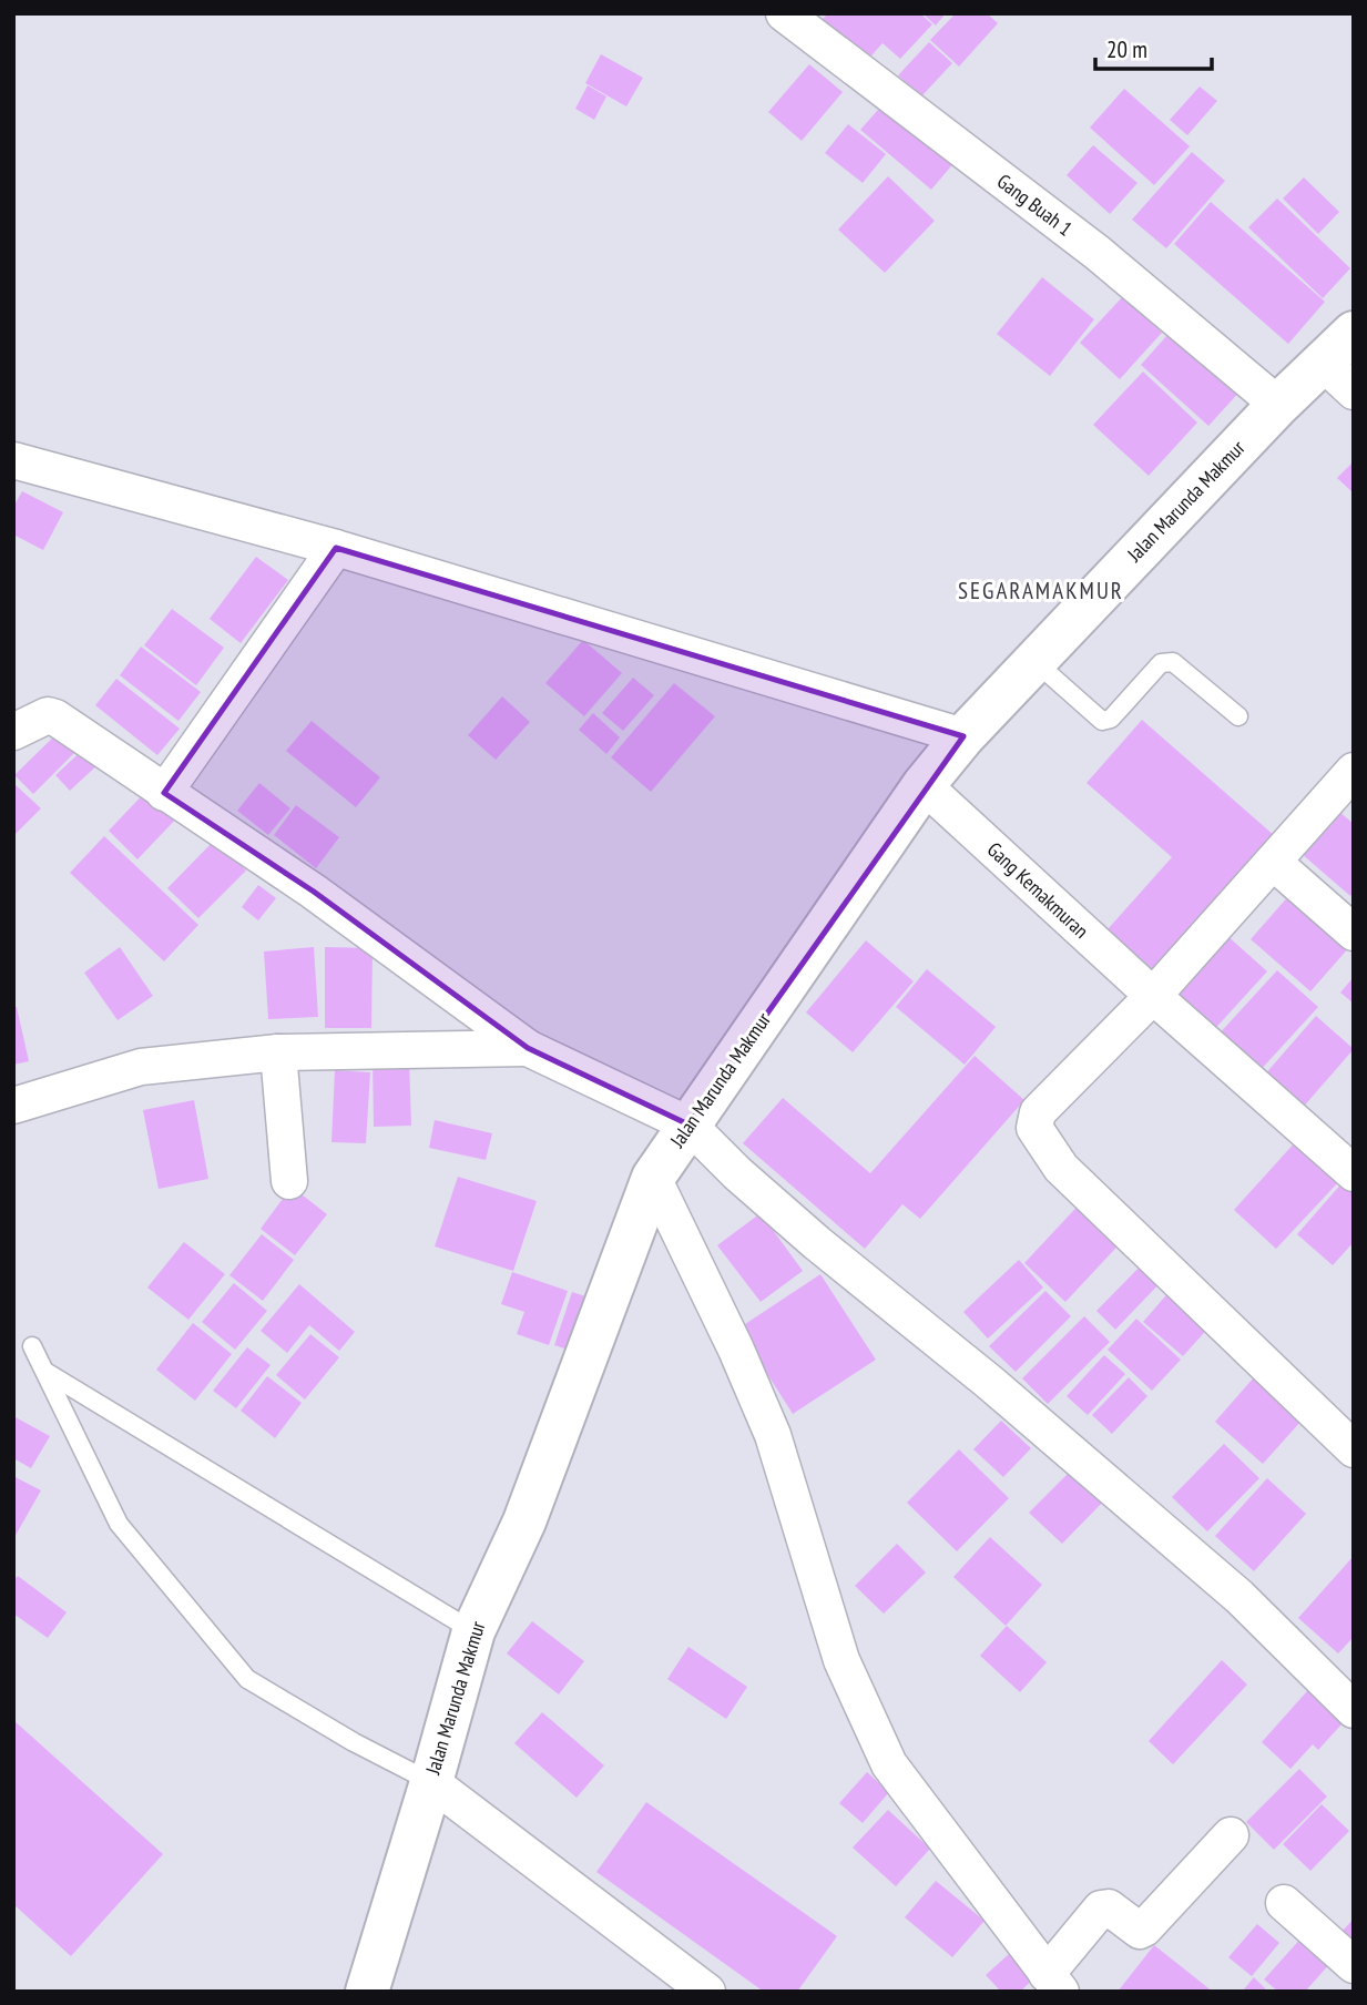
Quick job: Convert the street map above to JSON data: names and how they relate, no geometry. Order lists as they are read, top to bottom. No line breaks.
{"streets":{"main road":["Jalan Marunda Makmur"],"street":["Gang Buah 1","Gang Kemakmuran"]},"crossings":[["Gang Buah 1","Jalan Marunda Makmur"],["Jalan Marunda Makmur","Gang Kemakmuran"]],"districts":["SEGARAMAKMUR"],"scale_bar":"20 m"}
